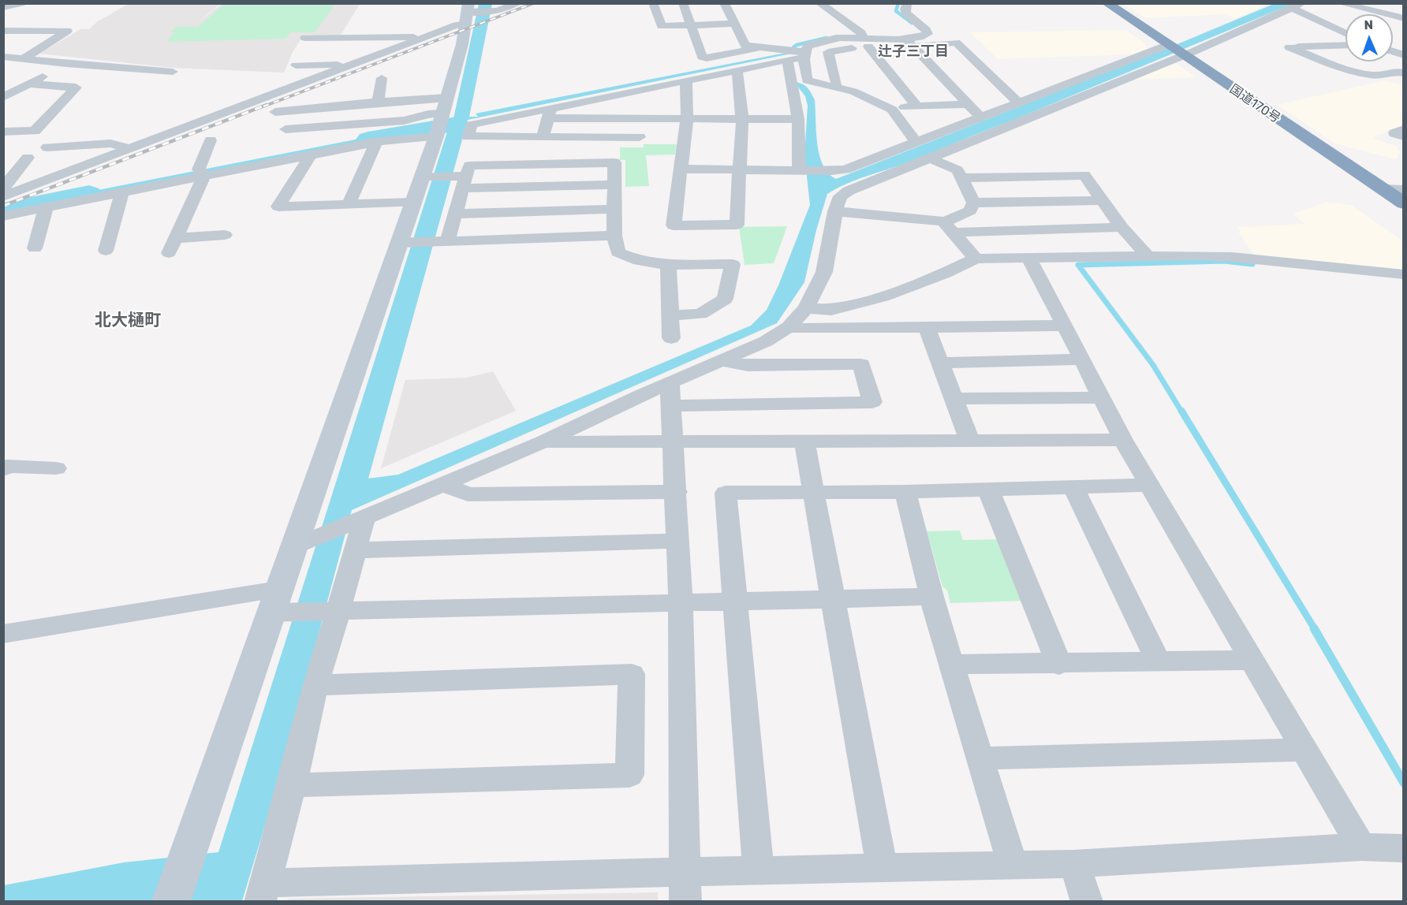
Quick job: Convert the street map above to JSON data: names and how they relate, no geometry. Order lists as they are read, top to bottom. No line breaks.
{"streets":{"highway":["国道170号"]},"districts":["辻子三丁目","北大樋町"],"north":"top"}
